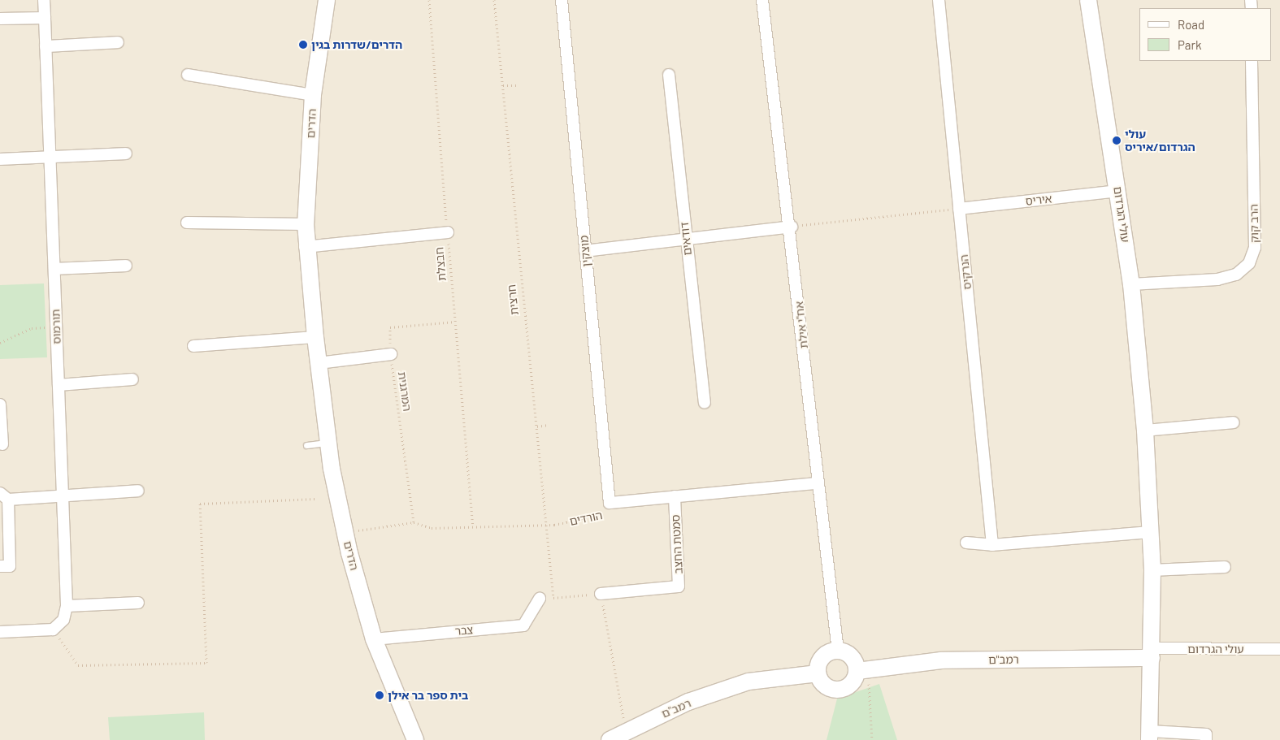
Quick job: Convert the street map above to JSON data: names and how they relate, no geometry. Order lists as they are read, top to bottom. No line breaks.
{"streets":{"street":["הדרים","איריס","עולי הגרדום","הרב קוק","דודאים","מוצקין","הנרקיס","אח\"י אילת","תורמוס","הורדים","סמטת החצב","צבר","רמב\"ם"],"path":["חבצלת","חרצית","המרגנית"]},"crossings":[["הדרים","הורדים"],["הדרים","צבר"],["איריס","עולי הגרדום"],["איריס","הנרקיס"],["עולי הגרדום","הרב קוק"],["עולי הגרדום","רמב\"ם"],["מוצקין","הורדים"],["חבצלת","המרגנית"],["חבצלת","הורדים"],["חרצית","הורדים"],["אח\"י אילת","הורדים"],["אח\"י אילת","רמב\"ם"],["המרגנית","הורדים"],["הורדים","סמטת החצב"]],"places":["הדרים/שדרות בגין","עולי הגרדום/איריס","בית ספר בר אילן"],"legend":["Road","Park"]}
